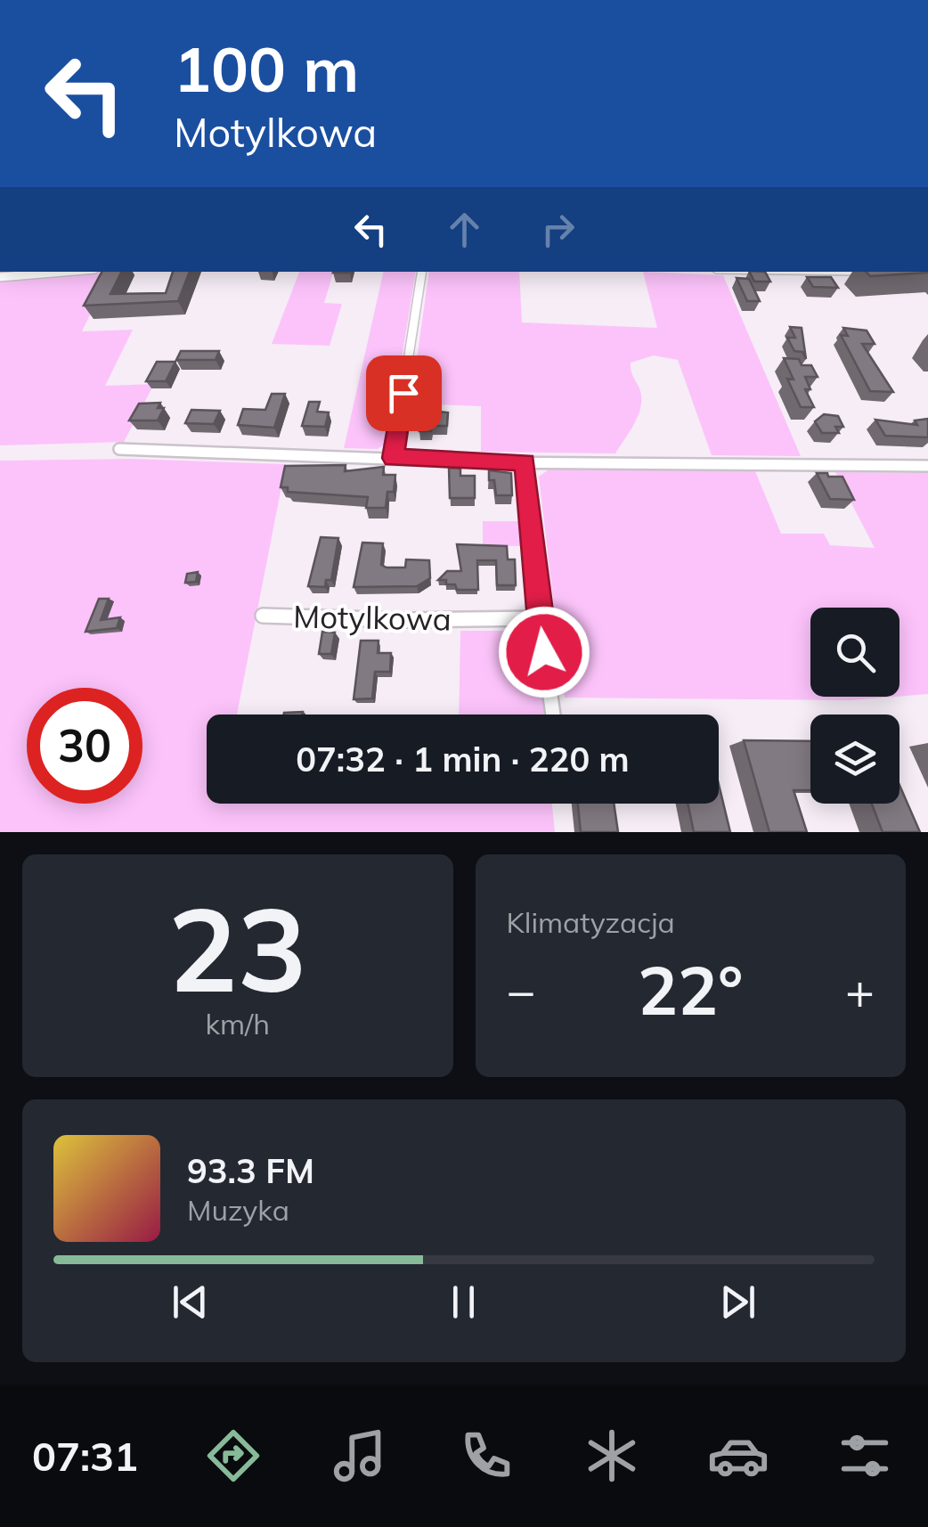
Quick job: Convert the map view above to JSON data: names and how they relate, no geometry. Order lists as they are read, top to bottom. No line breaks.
{"streets":{"street":["Motylkowa"]},"page":{"turn":["100 m","Motylkowa"],"limit":"30","trip":"07:32 · 1 min · 220 m","tile":[["23","km/h"],"Klimatyzacja"],"heat":["−","22°","+"],"song":["93.3 FM","Muzyka"],"tabs":"07:31"}}
